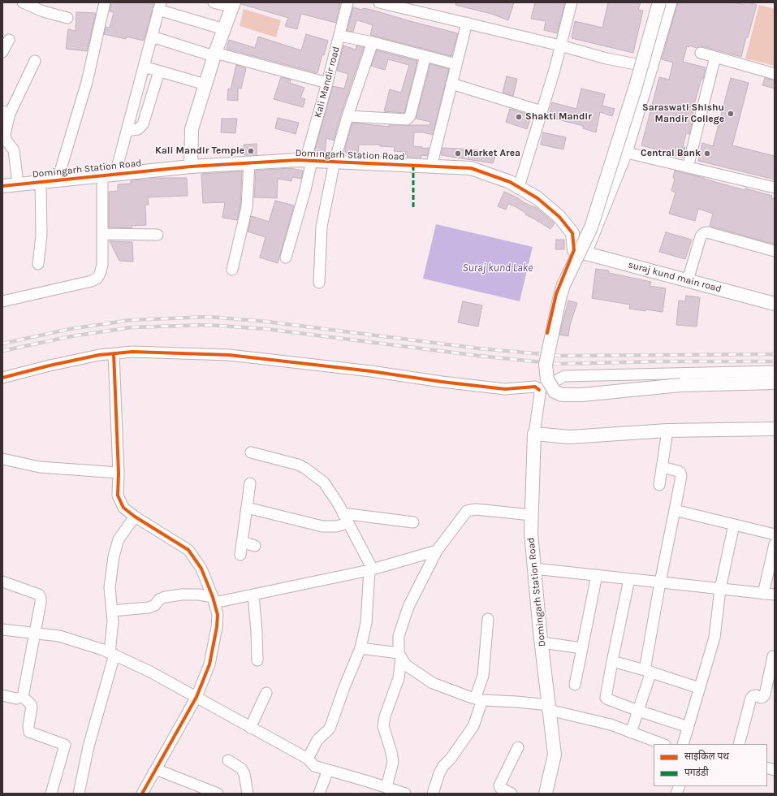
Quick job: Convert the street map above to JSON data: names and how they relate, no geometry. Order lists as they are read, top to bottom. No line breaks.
{"streets":{"street":["Kali Mandir road","Domingarh Station Road","suraj kund main road"]},"crossings":[["Kali Mandir road","Domingarh Station Road"],["Domingarh Station Road","suraj kund main road"]],"water":["Suraj kund Lake"],"places":["Saraswati Shishu Mandir College","Shakti Mandir","Kali Mandir Temple","Market Area","Central Bank"],"legend":["साइकिल पथ","पगडंडी"]}
